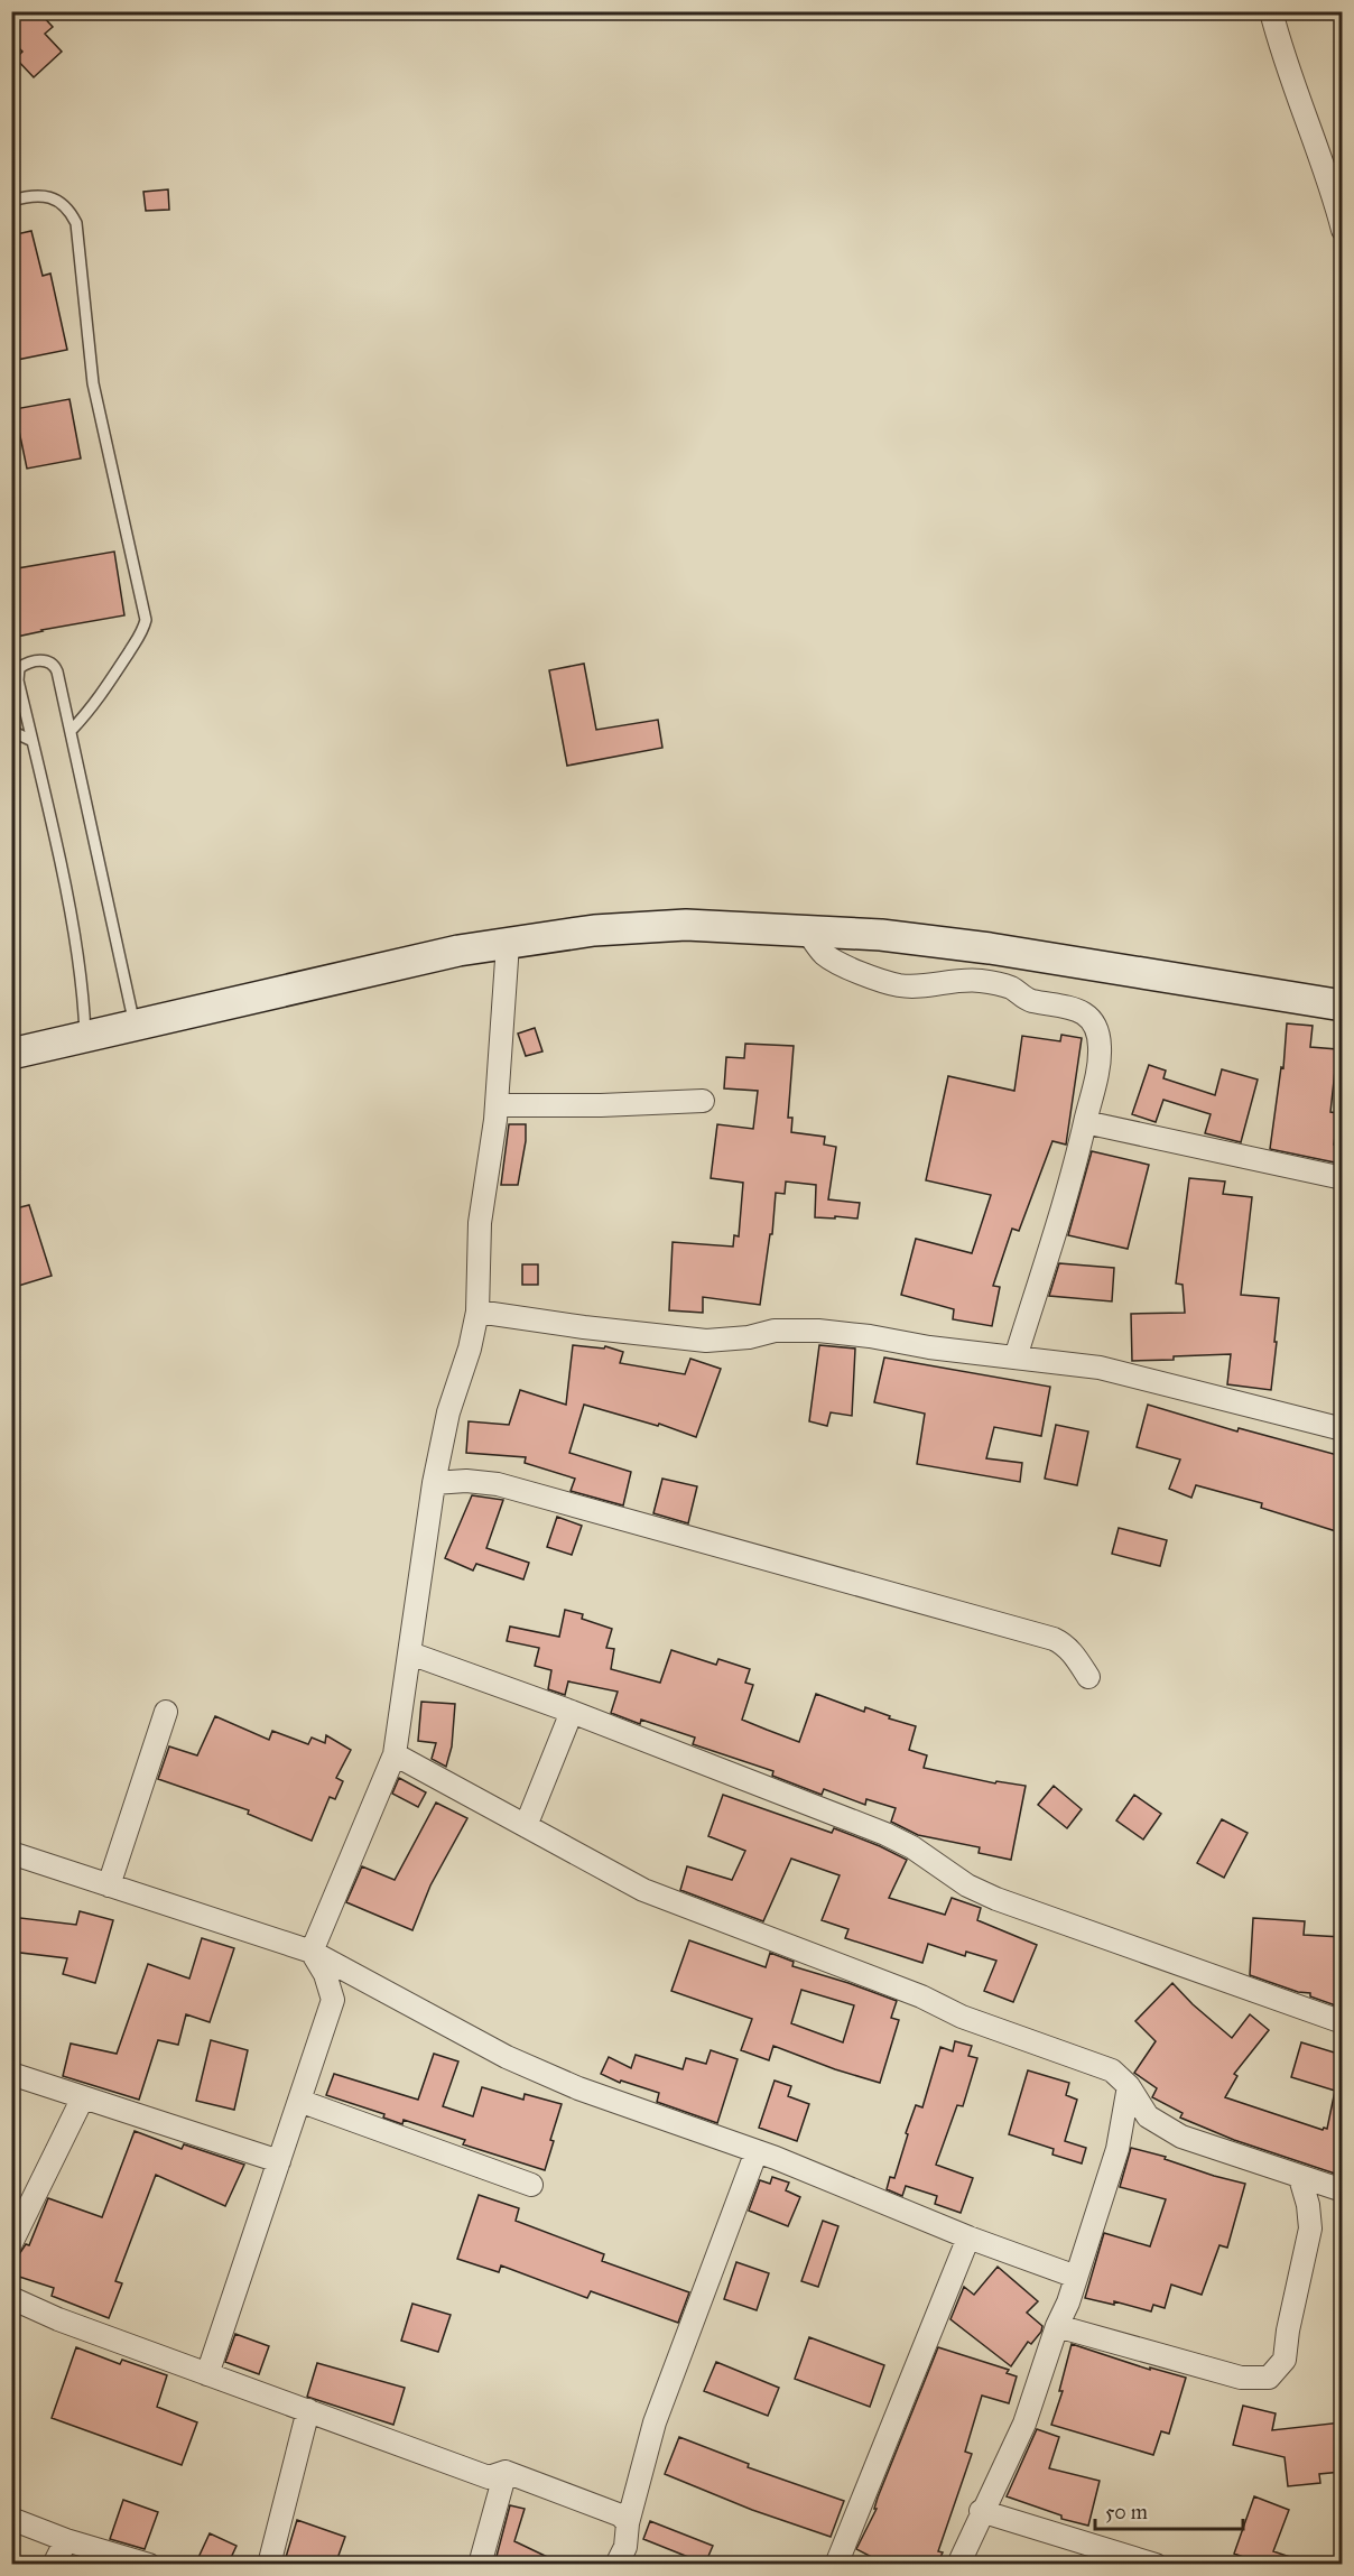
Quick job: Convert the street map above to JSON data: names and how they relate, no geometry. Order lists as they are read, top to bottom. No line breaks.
{"scale_bar":"50 m"}
